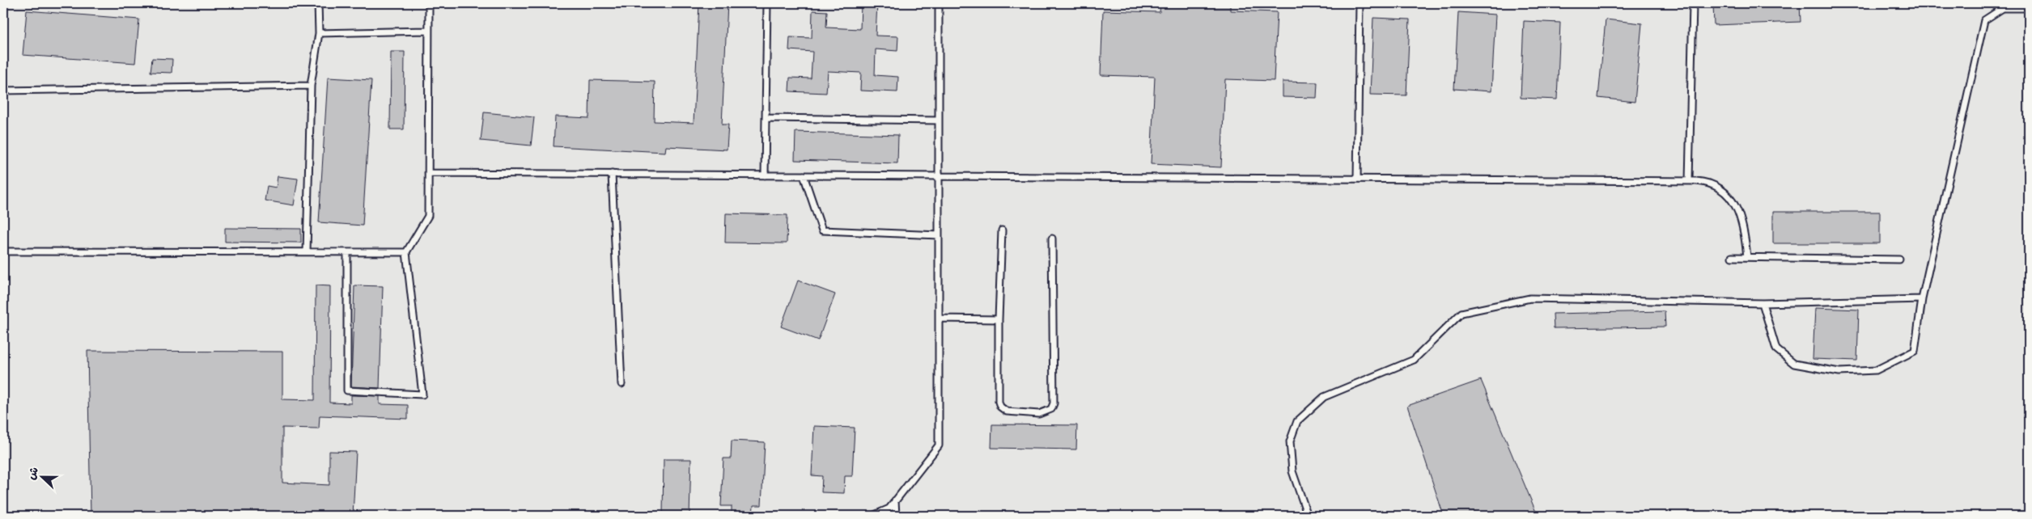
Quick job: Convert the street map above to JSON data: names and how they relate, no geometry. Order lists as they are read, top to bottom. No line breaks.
{"north":"left"}
